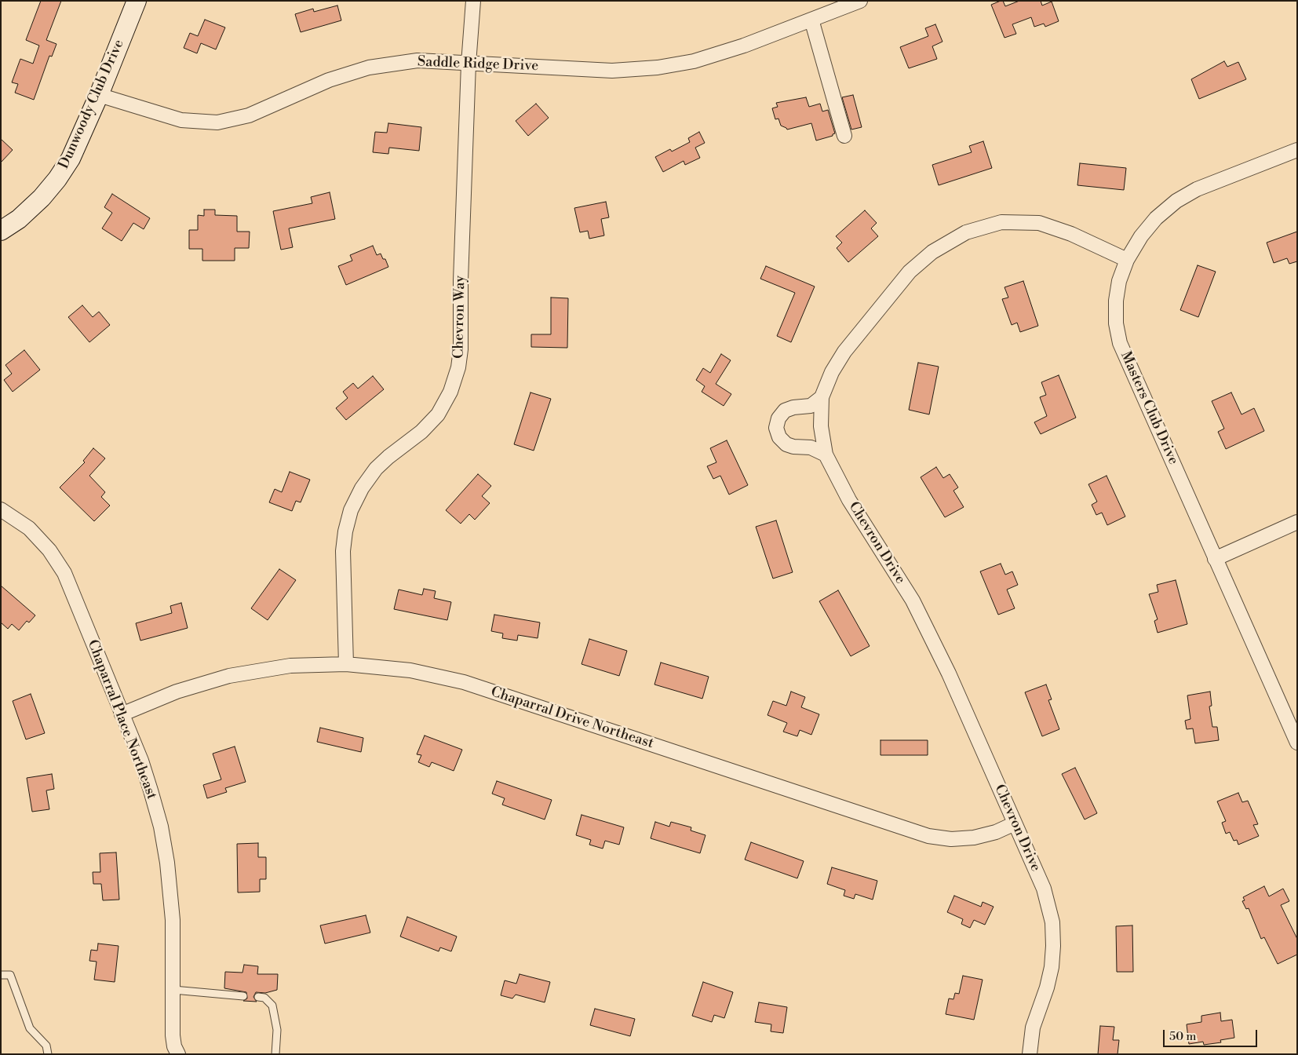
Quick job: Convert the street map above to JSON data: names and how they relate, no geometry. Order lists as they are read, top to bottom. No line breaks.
{"streets":{"street":["Saddle Ridge Drive","Dunwoody Club Drive","Chevron Way","Masters Club Drive","Chevron Drive","Chaparral Drive Northeast","Chaparral Place Northeast"]},"crossings":[["Saddle Ridge Drive","Dunwoody Club Drive"],["Saddle Ridge Drive","Chevron Way"],["Chevron Way","Chaparral Drive Northeast"],["Masters Club Drive","Chevron Drive"],["Chevron Drive","Chaparral Drive Northeast"],["Chaparral Drive Northeast","Chaparral Place Northeast"]],"scale_bar":"50 m"}
